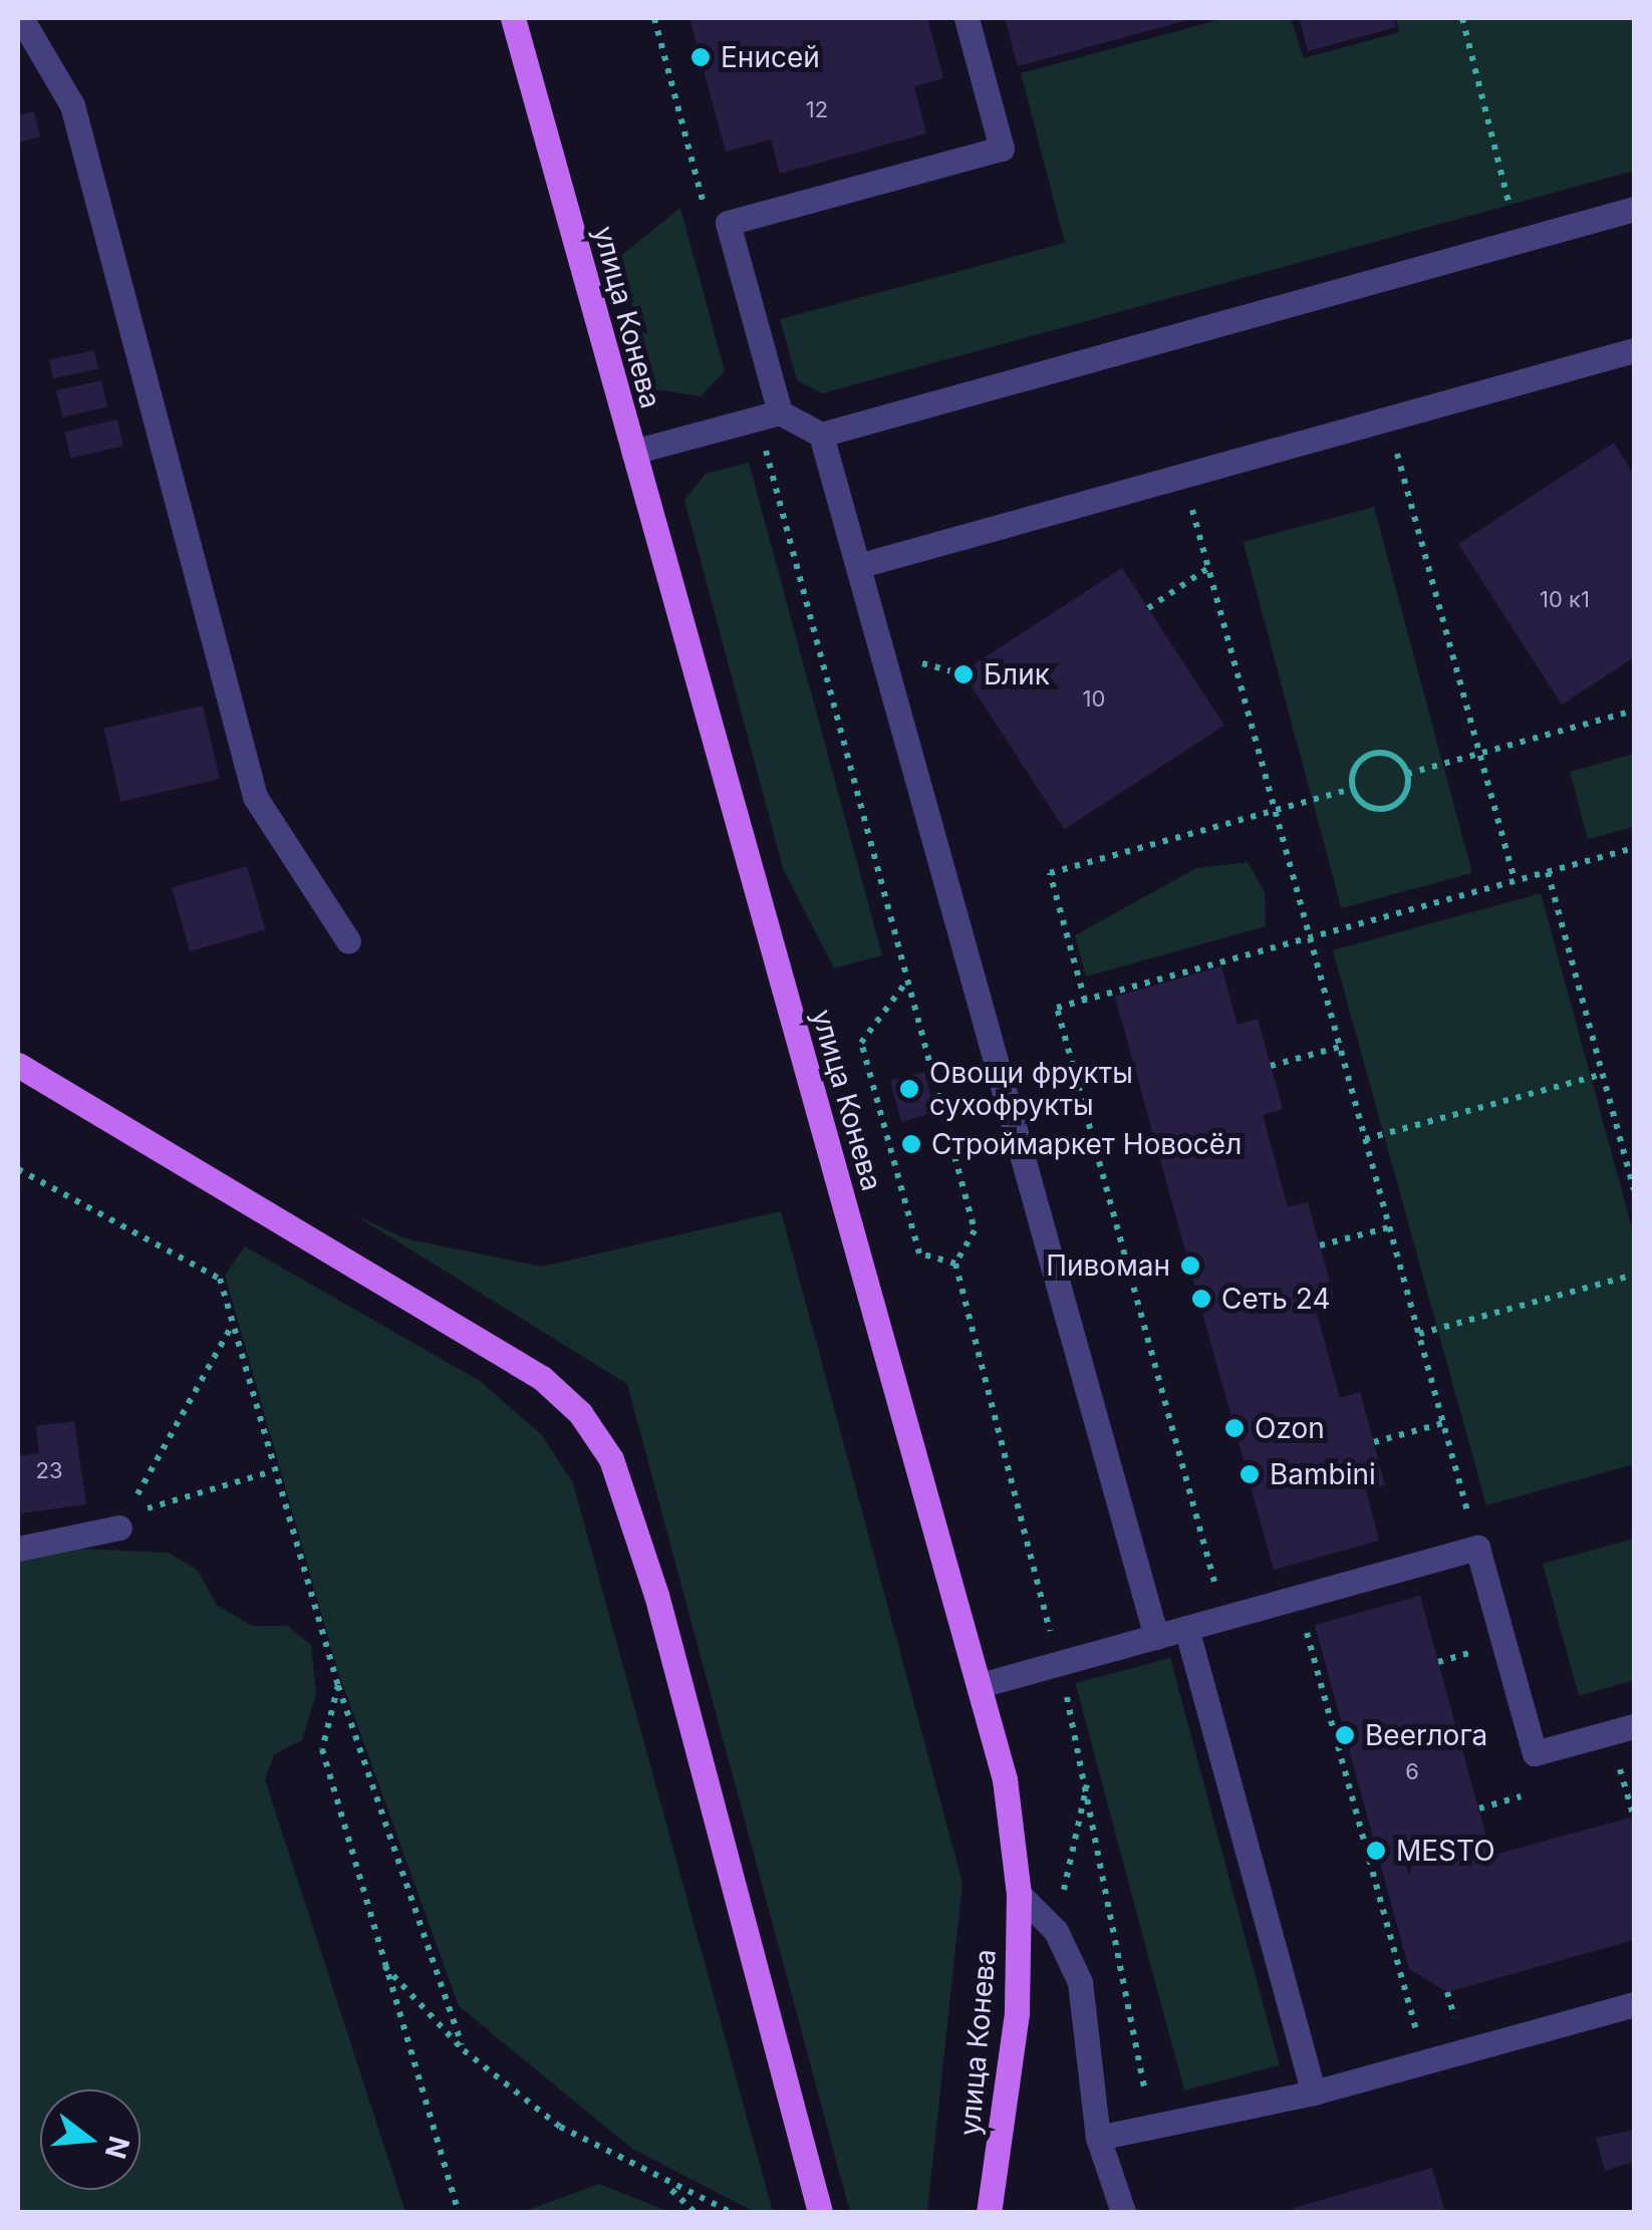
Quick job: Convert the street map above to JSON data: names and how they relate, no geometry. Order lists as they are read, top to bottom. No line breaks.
{"streets":{"main road":["улица Конева"]},"places":["Енисей","Блик","Овощи фрукты сухофрукты","Строймаркет Новосёл","Пивоман","Сеть 24","Ozon","Bambini","Beerлога","MESTO"],"house_numbers":["12","10 к1","10","23","6"],"north":"right"}
